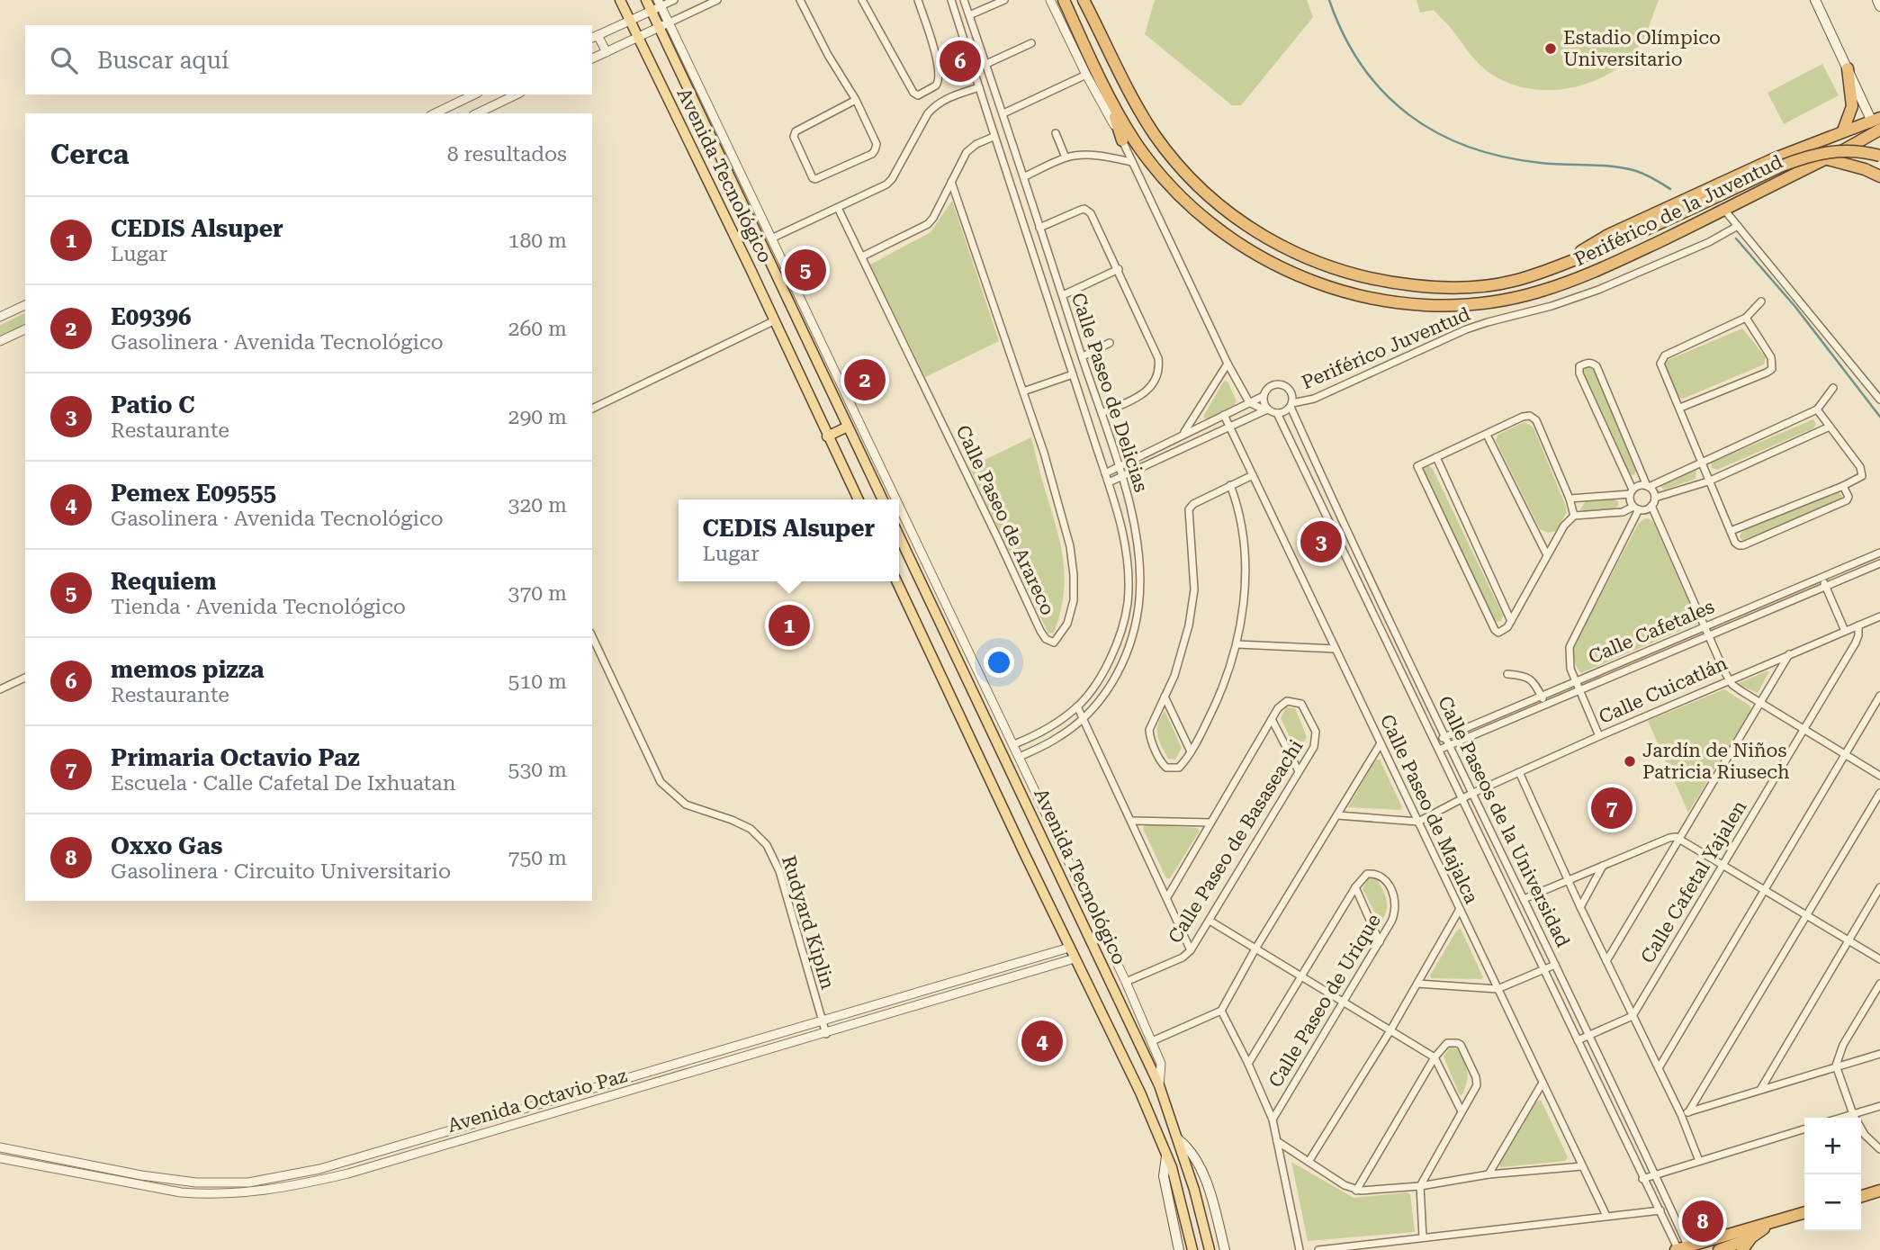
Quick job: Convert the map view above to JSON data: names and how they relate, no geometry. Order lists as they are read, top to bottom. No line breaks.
{"streets":{"highway":["Periférico de la Juventud"],"main road":["Avenida Tecnológico"],"street":["Periférico Juventud","Calle Paseo de Delicias","Calle Paseo de Arareco","Calle Cafetales","Calle Cuicatlán","Calle Paseo de Majalca","Calle Paseos de la Universidad","Calle Paseo de Basaseachi","Calle Cafetal Yajalen","Rudyard Kiplin","Calle Paseo de Urique","Avenida Octavio Paz"]},"crossings":[["Avenida Tecnológico","Avenida Octavio Paz"],["Periférico Juventud","Calle Paseos de la Universidad"],["Calle Cafetales","Calle Paseos de la Universidad"],["Calle Cuicatlán","Calle Paseo de Majalca"],["Calle Cuicatlán","Calle Paseos de la Universidad"],["Calle Cuicatlán","Calle Cafetal Yajalen"],["Rudyard Kiplin","Avenida Octavio Paz"]],"places":["Estadio Olímpico Universitario","Jardín de Niños Patricia Riusech"],"page":{"search":"Buscar aquí","pins":["6","5","2","3","1","7","4","8"],"heading":["Cerca","8 resultados"],"list":[{"mark":"1","name":"CEDIS Alsuper","note":"Lugar","value":"180 m"},{"mark":"2","name":"E09396","note":"Gasolinera · Avenida Tecnológico","value":"260 m"},{"mark":"3","name":"Patio C","note":"Restaurante","value":"290 m"},{"mark":"4","name":"Pemex E09555","note":"Gasolinera · Avenida Tecnológico","value":"320 m"},{"mark":"5","name":"Requiem","note":"Tienda · Avenida Tecnológico","value":"370 m"},{"mark":"6","name":"memos pizza","note":"Restaurante","value":"510 m"},{"mark":"7","name":"Primaria Octavio Paz","note":"Escuela · Calle Cafetal De Ixhuatan","value":"530 m"},{"mark":"8","name":"Oxxo Gas","note":"Gasolinera · Circuito Universitario","value":"750 m"}],"popup":["CEDIS Alsuper","Lugar"],"map_buttons":["+","−"]}}
